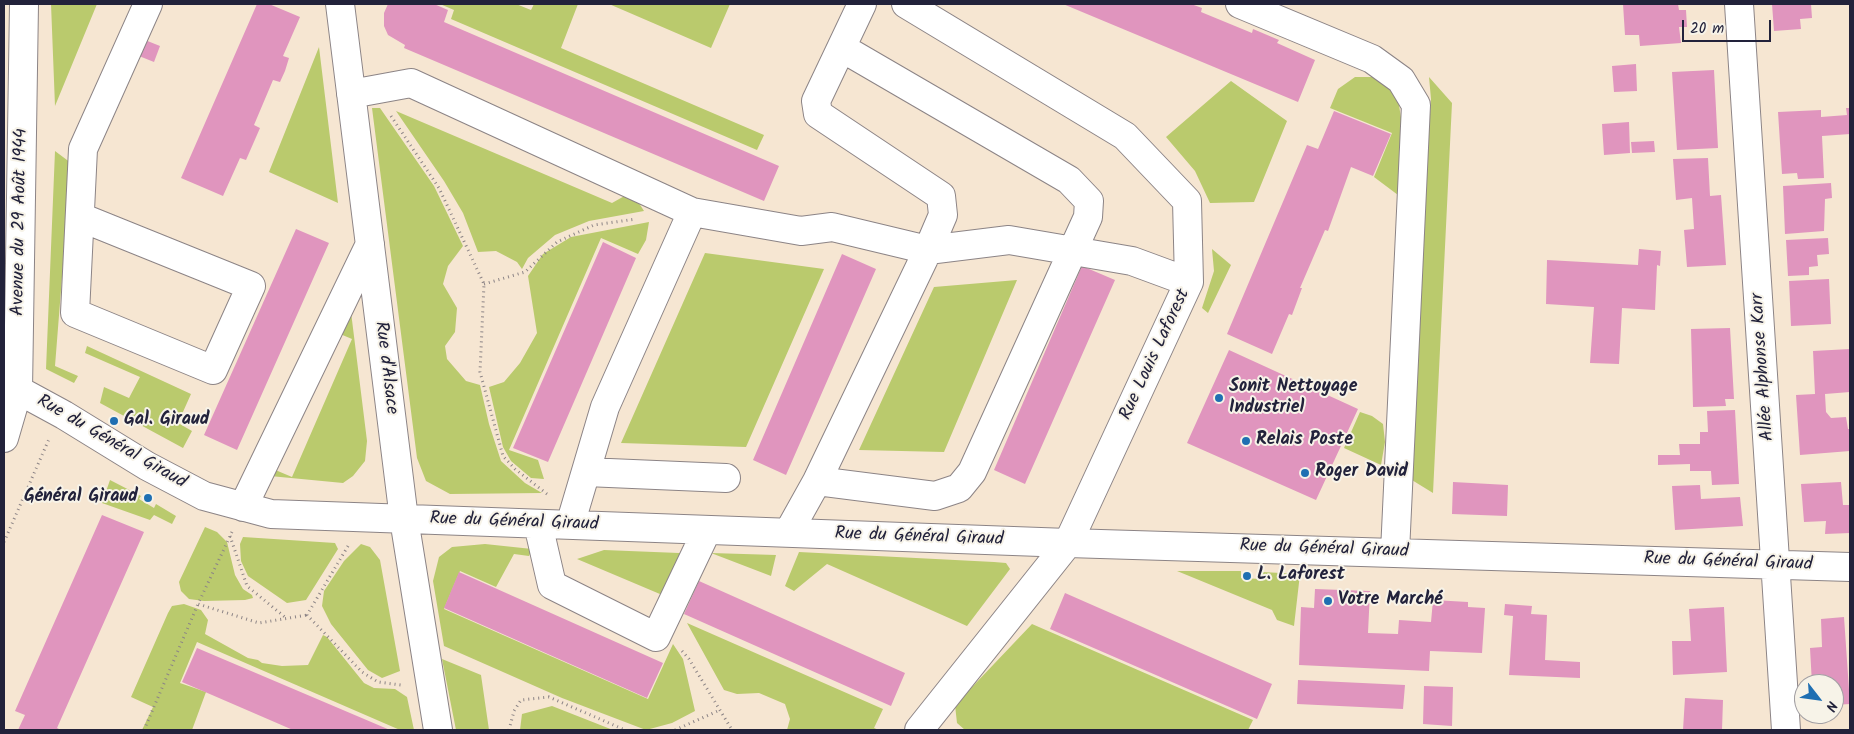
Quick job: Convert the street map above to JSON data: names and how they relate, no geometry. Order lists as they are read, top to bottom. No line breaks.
{"streets":{"street":["Avenue du 29 Août 1944","Rue Louis Laforest","Allée Alphonse Karr","Rue d'Alsace","Rue du Général Giraud"]},"crossings":[["Avenue du 29 Août 1944","Rue du Général Giraud"],["Rue Louis Laforest","Rue du Général Giraud"],["Allée Alphonse Karr","Rue du Général Giraud"],["Rue d'Alsace","Rue du Général Giraud"]],"places":["Sonit Nettoyage Industriel","Gal. Giraud","Relais Poste","Roger David","Général Giraud","L. Laforest","Votre Marché"],"scale_bar":"20 m","north":"bottom right"}
